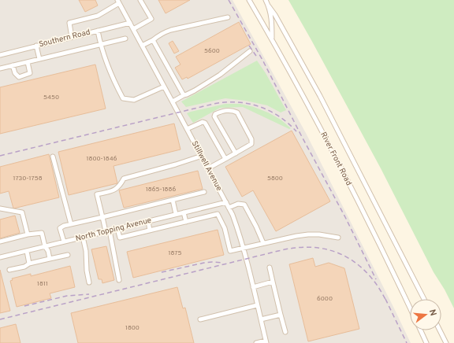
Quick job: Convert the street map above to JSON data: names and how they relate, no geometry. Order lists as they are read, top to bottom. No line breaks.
{"streets":{"street":["Southern Road","River Front Road","Stillwell Avenue","North Topping Avenue"]},"crossings":[["Southern Road","Stillwell Avenue"],["Stillwell Avenue","North Topping Avenue"]],"house_numbers":["5600","5450","1800-1846","1730-1758","5800","1865-1886","1875","1811","6000","1800"],"north":"right"}
